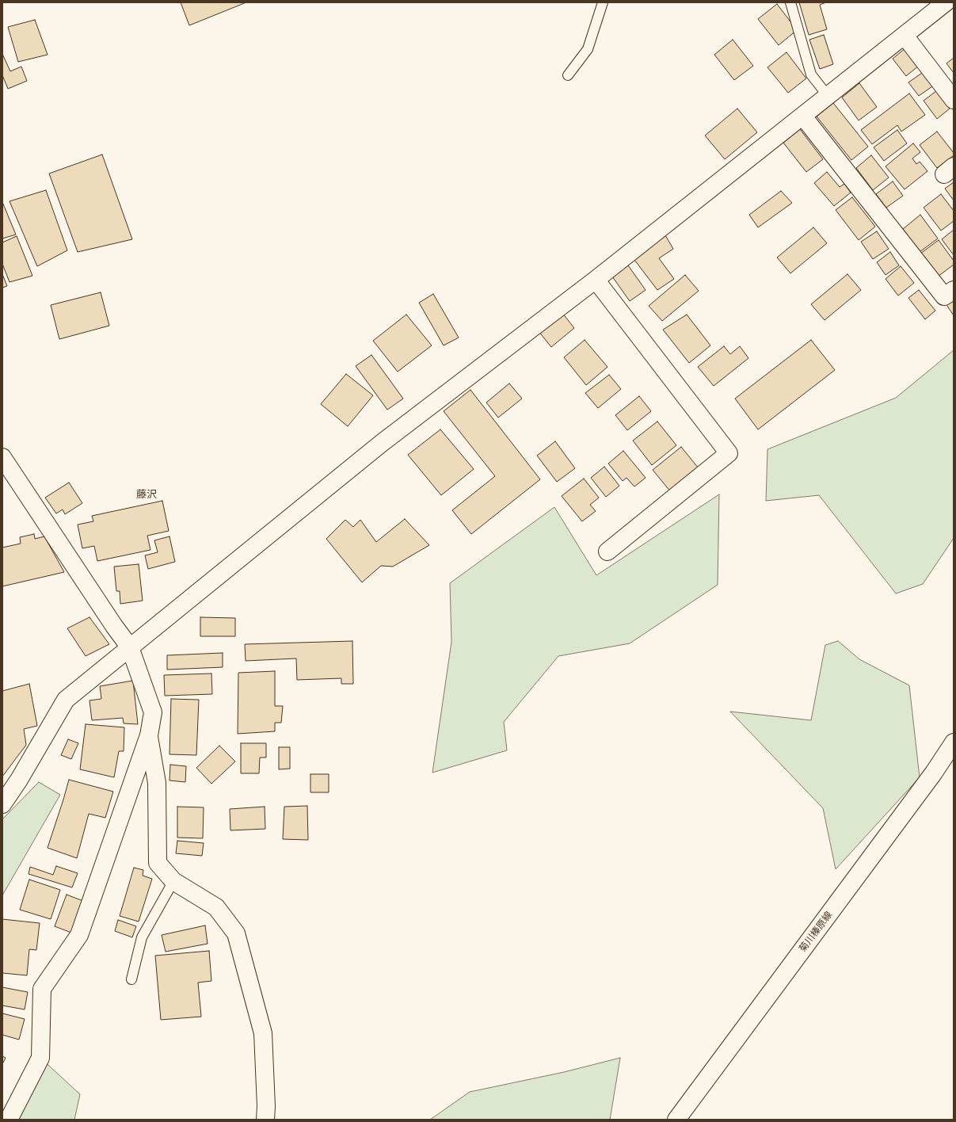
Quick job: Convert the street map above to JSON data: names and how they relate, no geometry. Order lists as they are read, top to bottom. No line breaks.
{"streets":{"street":["菊川榛原線"]},"districts":["藤沢"]}
